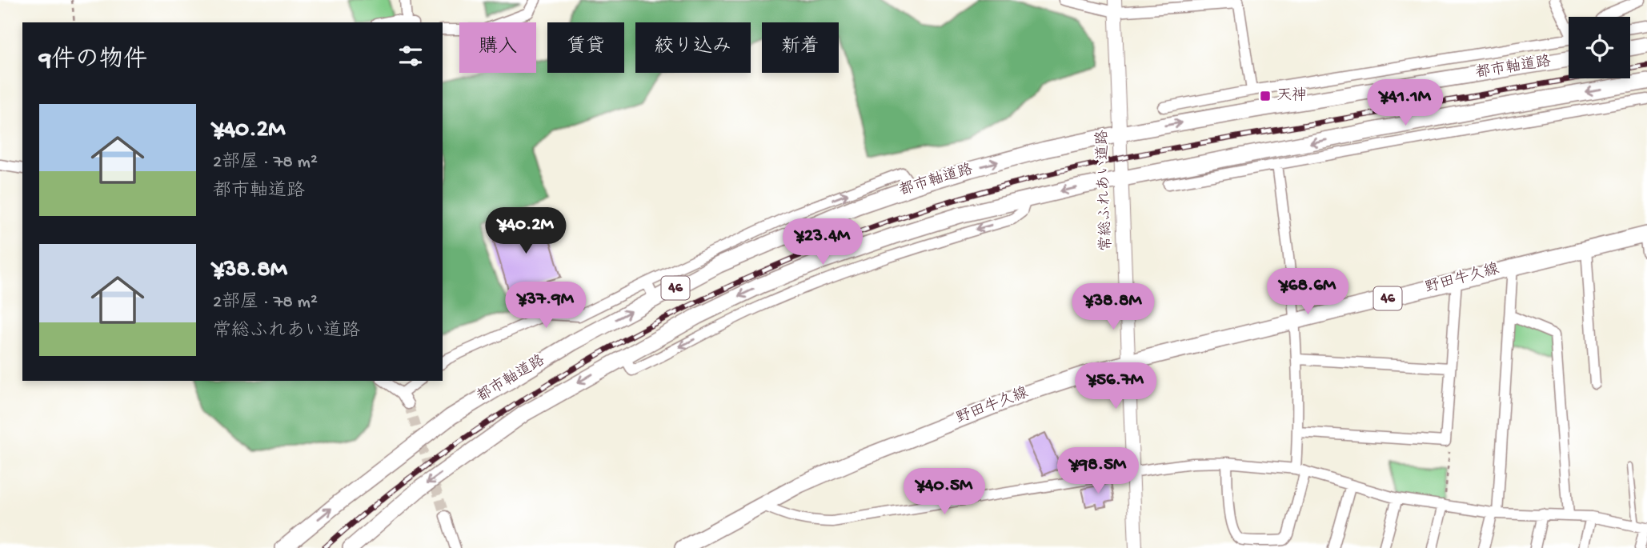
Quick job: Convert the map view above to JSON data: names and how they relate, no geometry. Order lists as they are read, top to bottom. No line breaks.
{"streets":{"main road":["都市軸道路","野田牛久線","46"],"street":["常総ふれあい道路"]},"crossings":[["都市軸道路","常総ふれあい道路"],["常総ふれあい道路","野田牛久線"],["常総ふれあい道路","46"]],"places":{"transit":["天神"]},"page":{"chip":["購入","賃貸","絞り込み","新着"],"heading":"9件の物件","price":["¥41.1M","¥40.2M","¥23.4M","¥68.6M","¥37.9M","¥38.8M","¥56.7M","¥98.5M","¥40.5M"],"list":[{"name":"¥40.2M","note":"2部屋 · 78 m² · 都市軸道路"},{"name":"¥38.8M","note":"2部屋 · 78 m² · 常総ふれあい道路"}]}}
